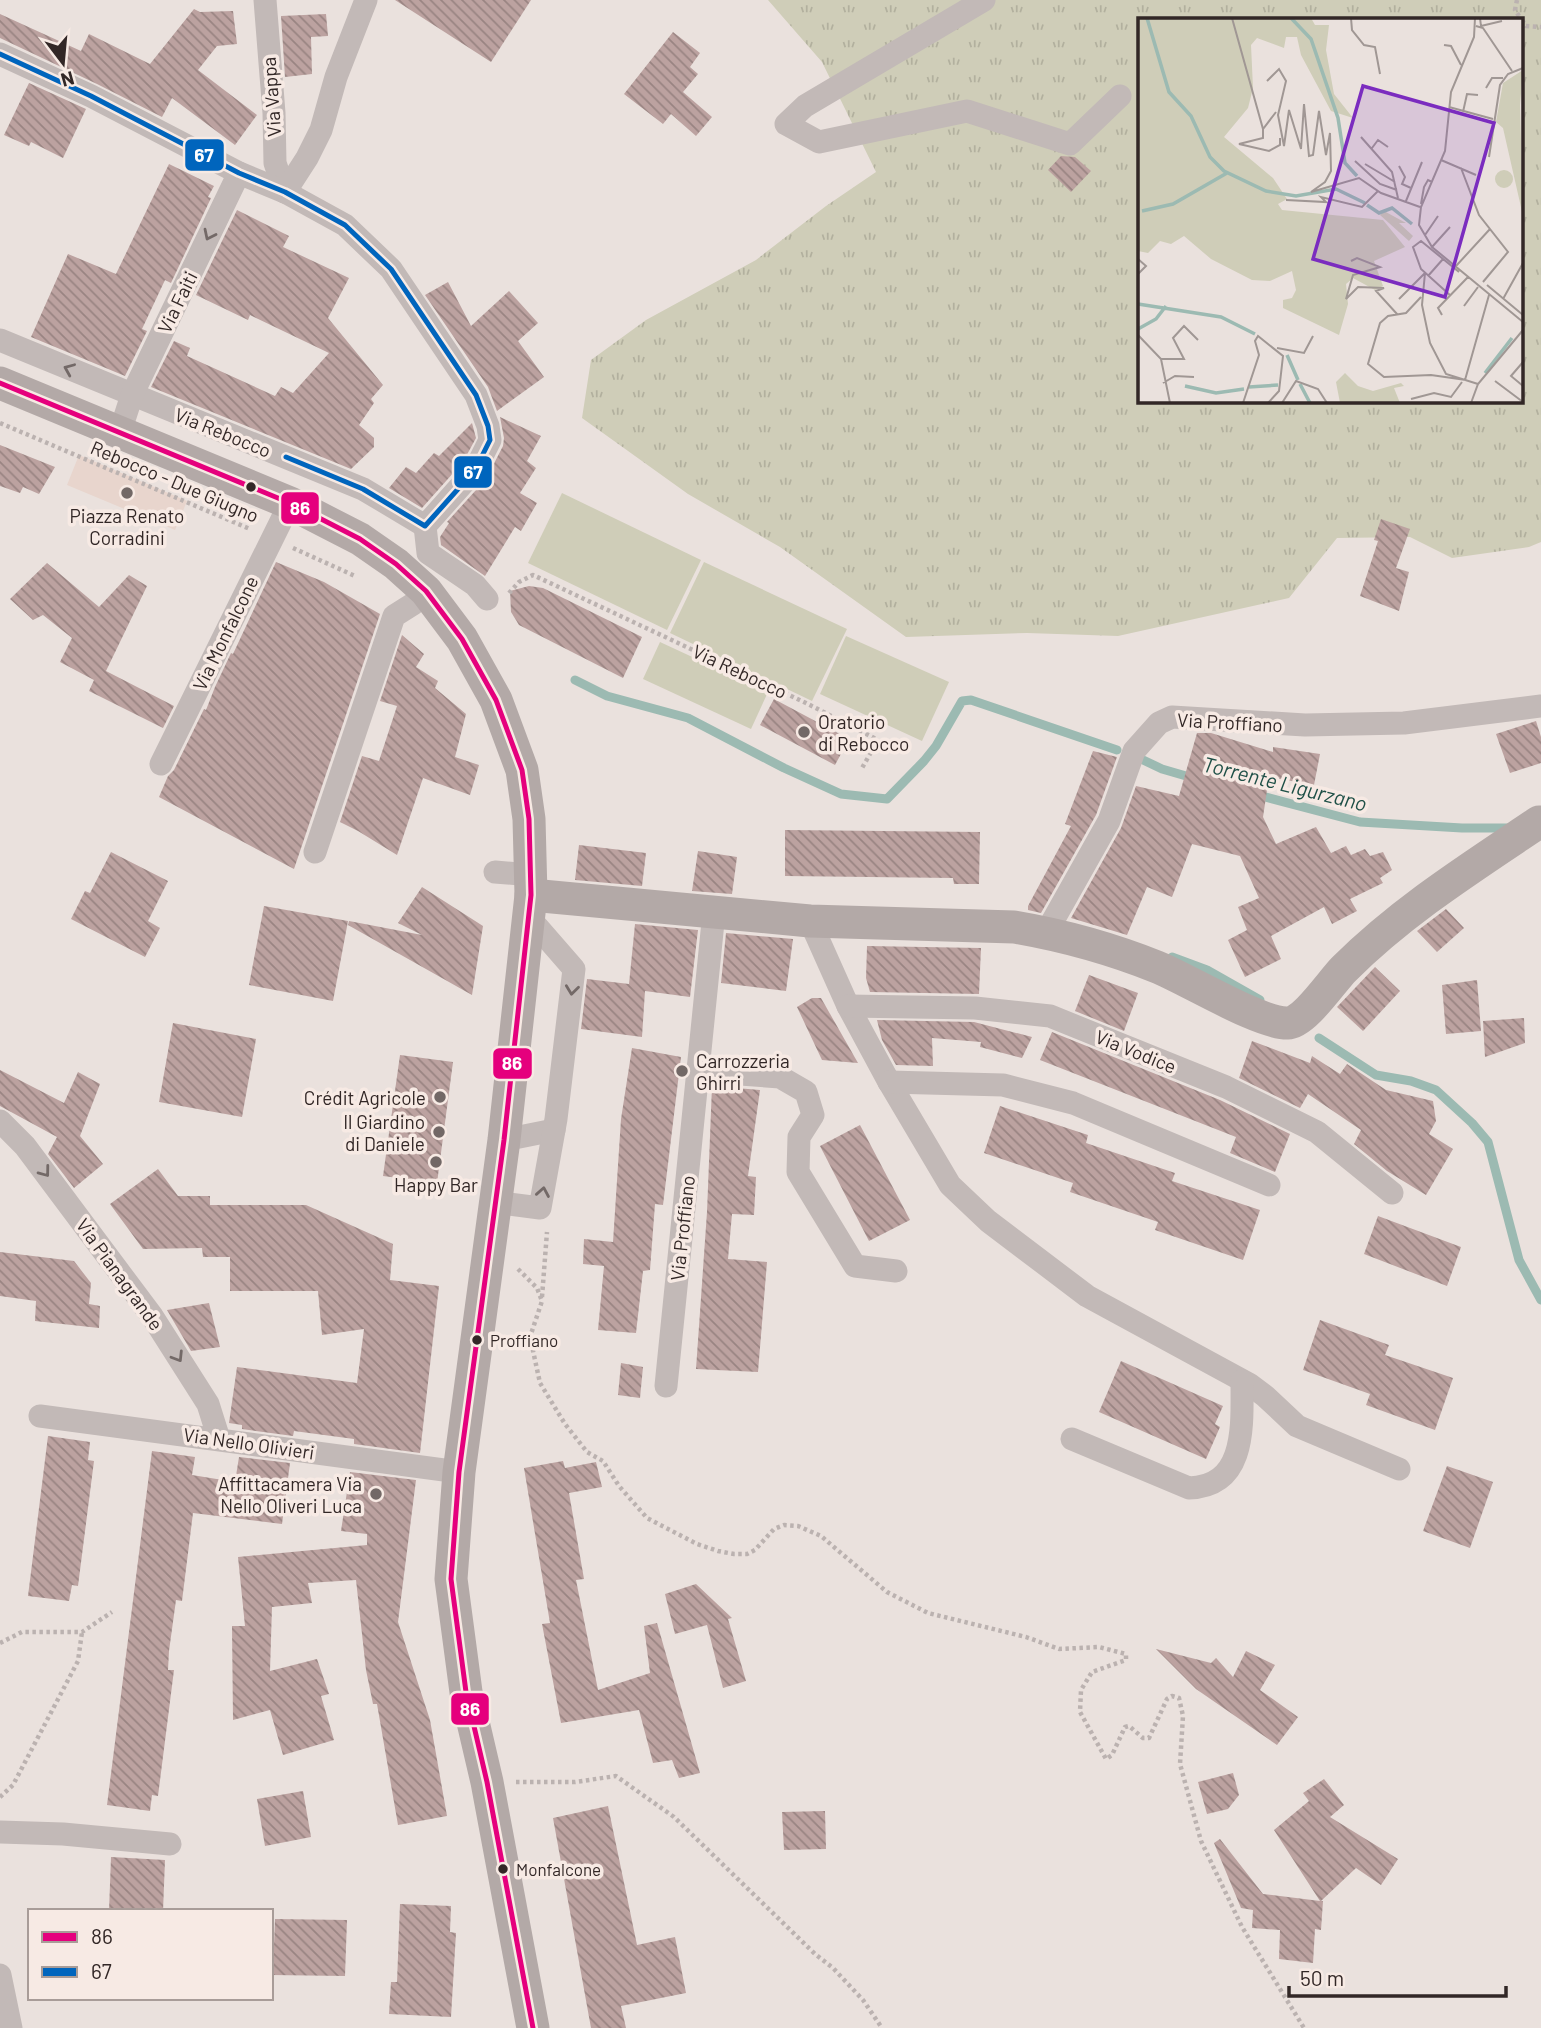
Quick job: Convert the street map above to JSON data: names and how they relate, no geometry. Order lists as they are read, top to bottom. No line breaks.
{"streets":{"street":["Via Vappa","Via Faiti","Via Rebocco","Via Monfalcone","Via Proffiano","Via Vodice","Via Pianagrande","Via Nello Olivieri"],"path":["Rebocco - Due Giugno"]},"crossings":[["Via Faiti","Via Rebocco"],["Rebocco - Due Giugno","Via Monfalcone"],["Via Pianagrande","Via Nello Olivieri"]],"one_way":["Via Faiti","Via Pianagrande"],"water":["Torrente Ligurzano"],"places":["Piazza Renato Corradini","Oratorio di Rebocco","Carrozzeria Ghirri","Crédit Agricole","Il Giardino di Daniele","Happy Bar","Proffiano","Affittacamera Via Nello Oliveri Luca","Monfalcone"],"lines":["transit line 67","transit line 86"],"legend":["86","67"],"scale_bar":"50 m","north":"bottom"}
